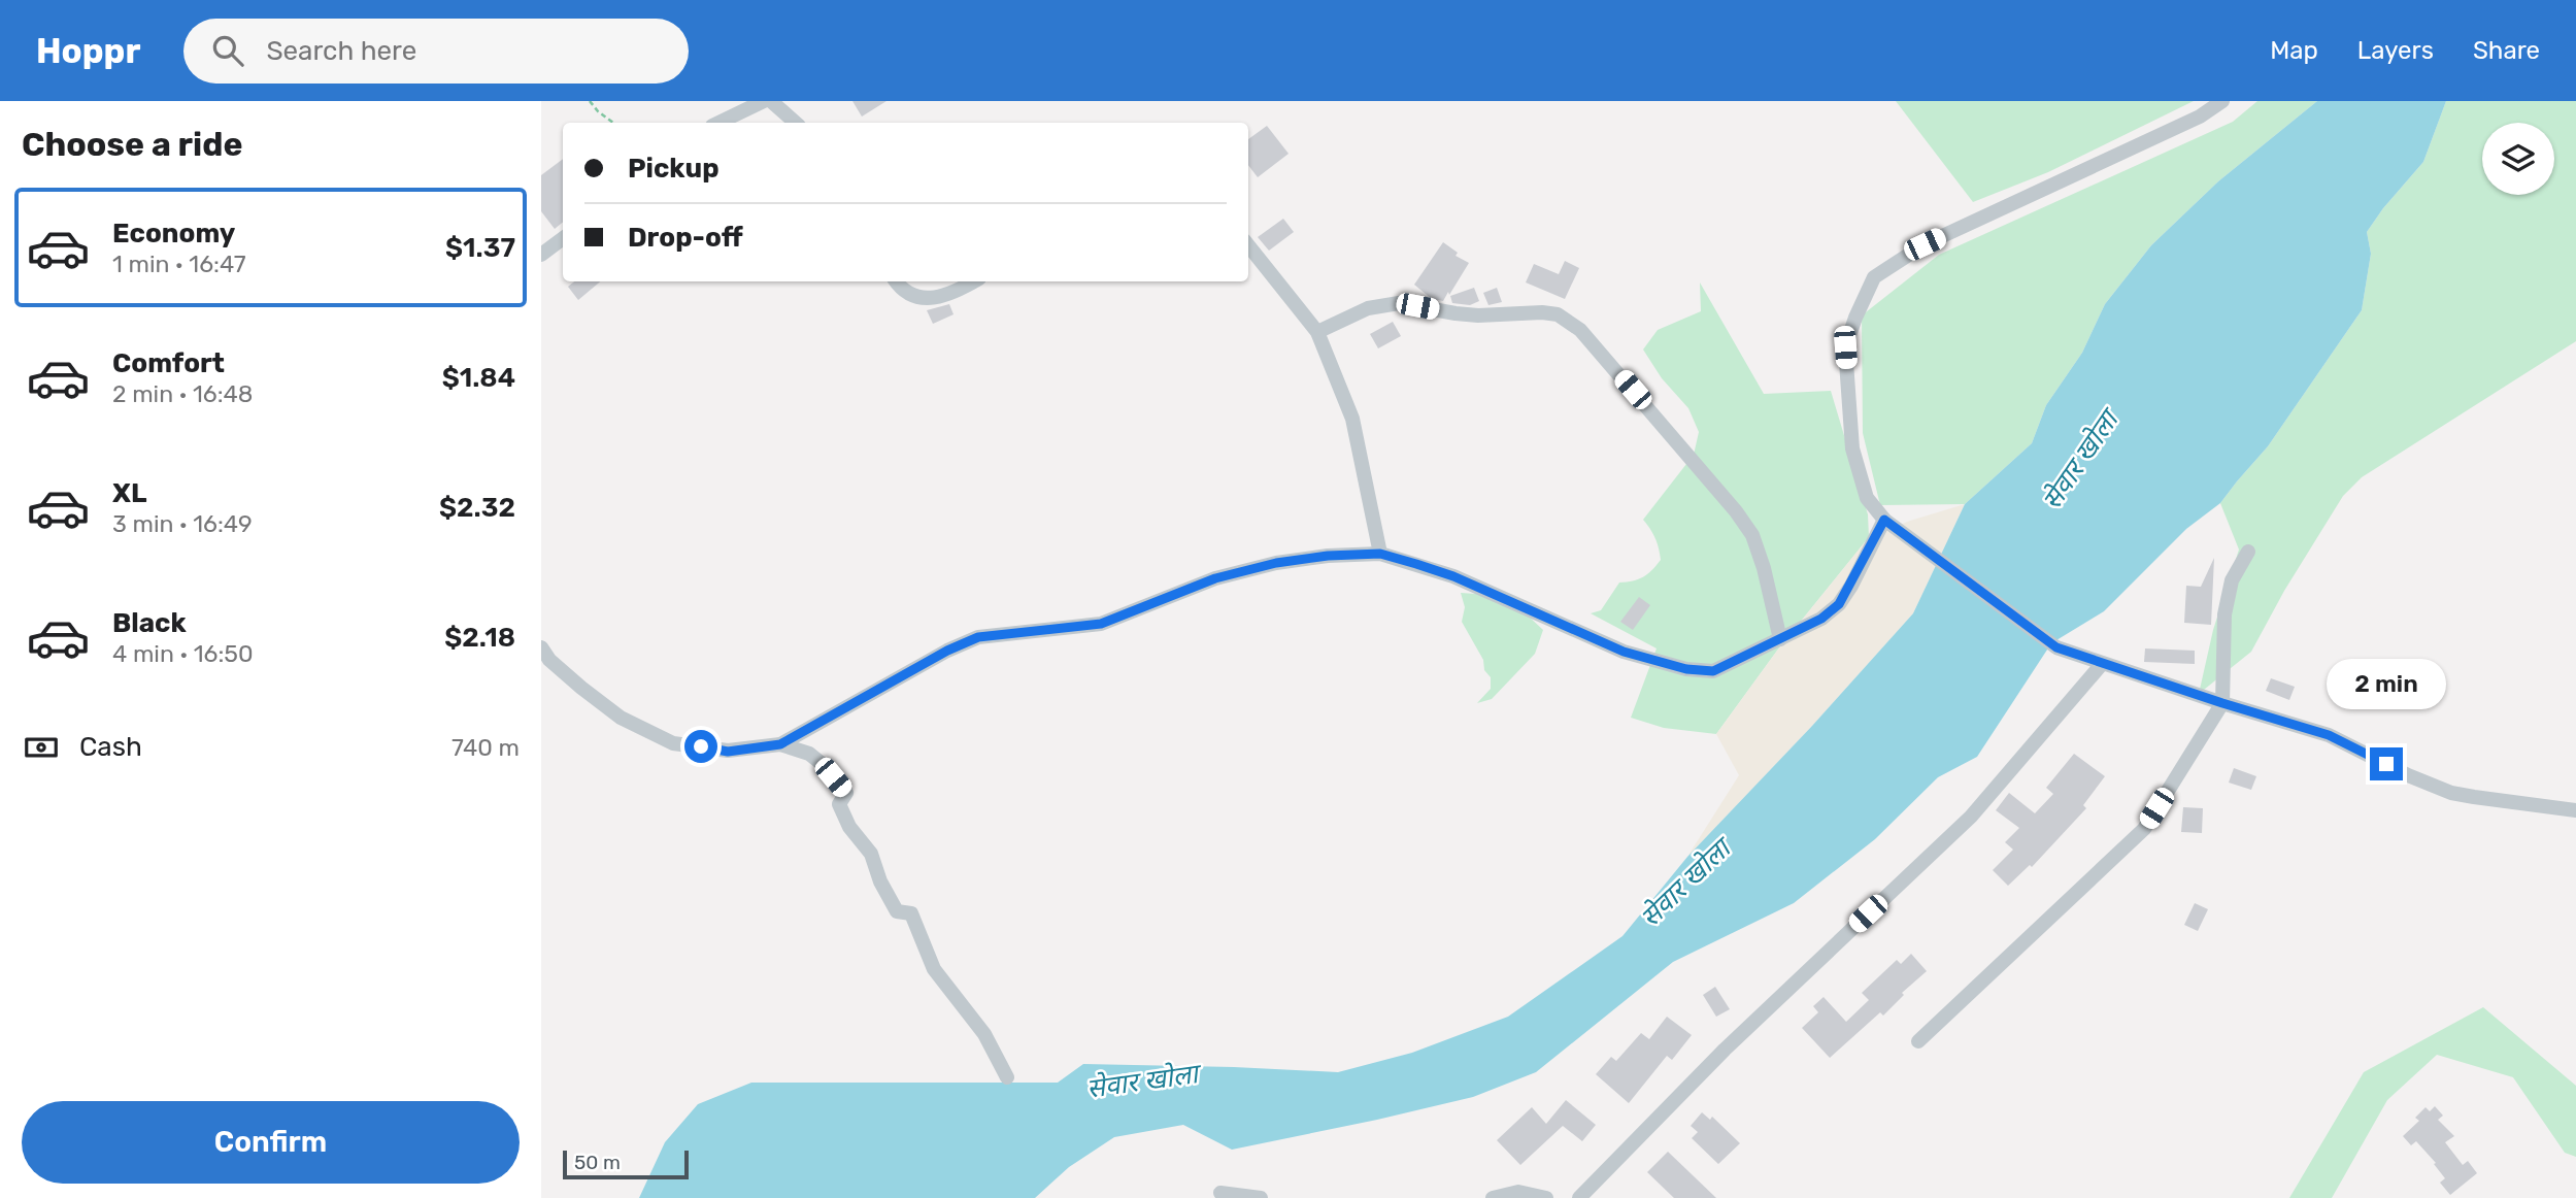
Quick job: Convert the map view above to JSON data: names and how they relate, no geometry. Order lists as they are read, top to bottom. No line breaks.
{"water":["सेवार खोला"],"scale_bar":"50 m","page":{"header":"Hoppr","search":"Search here","nav":["Map","Layers","Share"],"heading":"Choose a ride","banner":["Pickup","Drop-off"],"list":[{"name":"Economy","note":"1 min · 16:47","value":"$1.37"},{"name":"Comfort","note":"2 min · 16:48","value":"$1.84"},{"name":"XL","note":"3 min · 16:49","value":"$2.32"},{"name":"Black","note":"4 min · 16:50","value":"$2.18"}],"bubble":"2 min","pay":["Cash","740 m"],"buttons":"Confirm","scale":"50 m"}}
